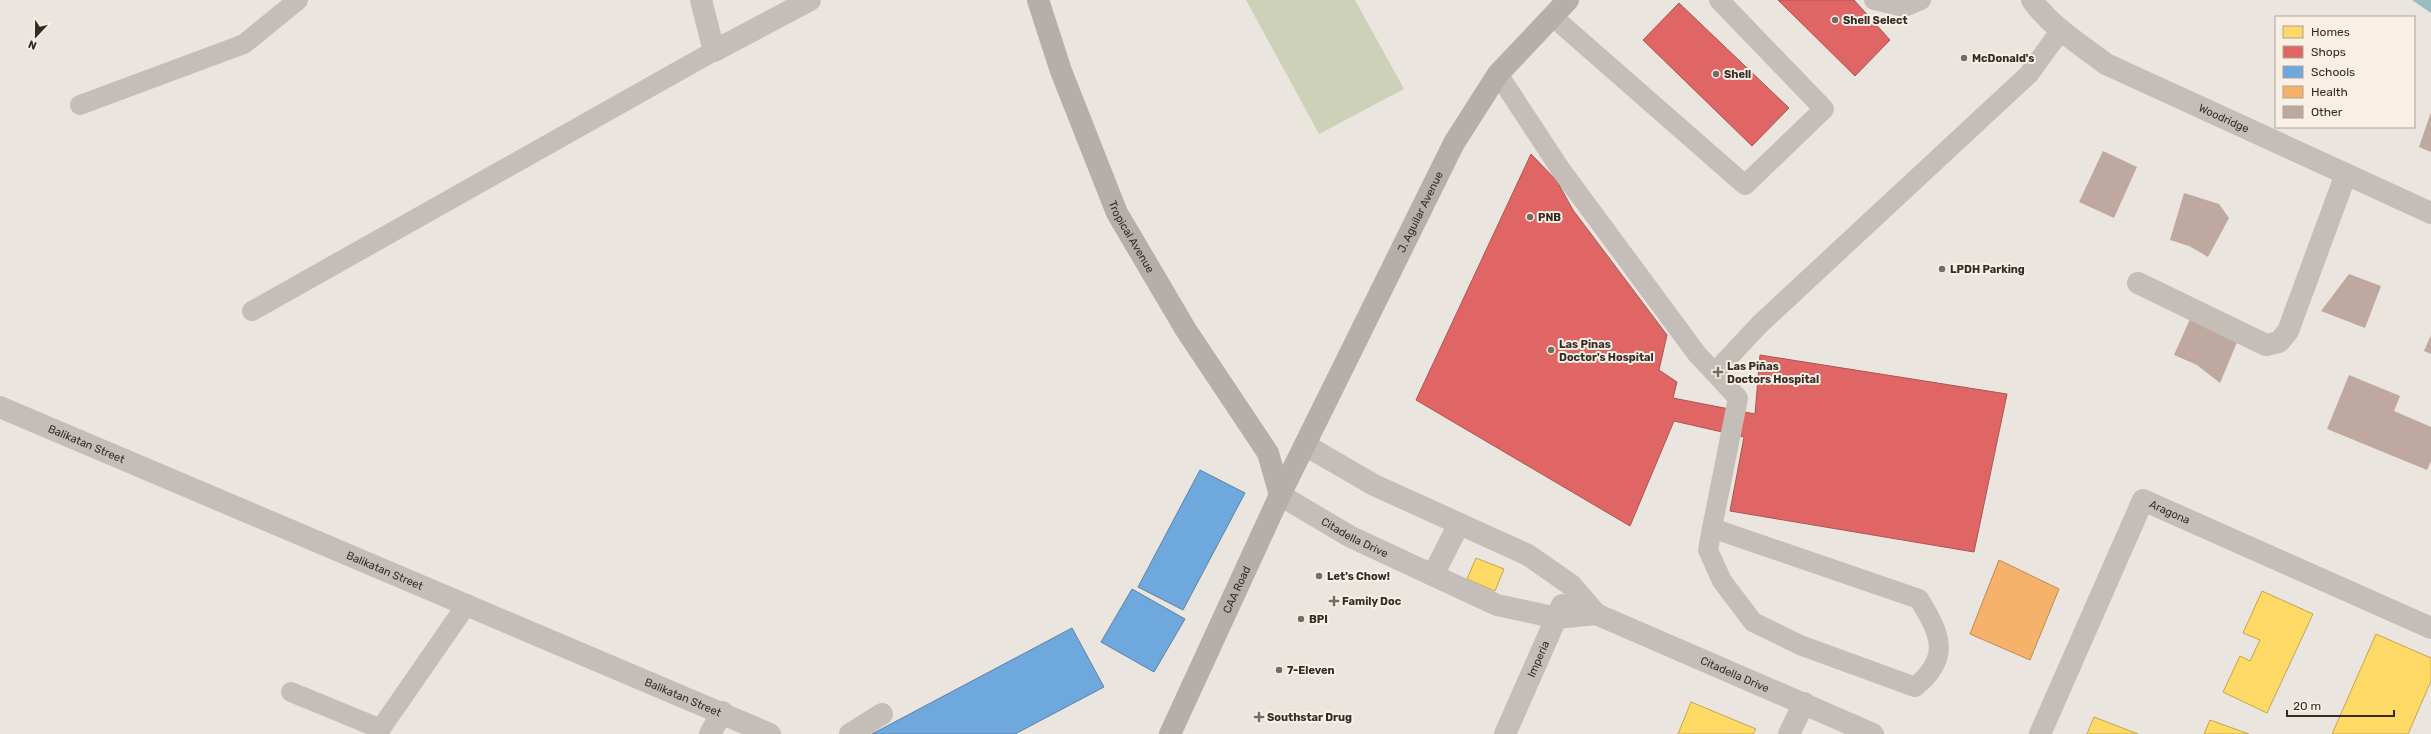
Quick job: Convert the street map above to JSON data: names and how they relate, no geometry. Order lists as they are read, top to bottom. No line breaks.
{"streets":{"main road":["J. Aguilar Avenue","Tropical Avenue","CAA Road"],"street":["Woodridge","Balikatan Street","Aragona","Citadella Drive","Imperia"]},"crossings":[["J. Aguilar Avenue","Citadella Drive"],["J. Aguilar Avenue","CAA Road"],["Tropical Avenue","Citadella Drive"],["Tropical Avenue","CAA Road"],["Citadella Drive","CAA Road"],["Citadella Drive","Imperia"]],"places":{"other":["Shell Select","McDonald's","Shell","PNB","LPDH Parking","Las Pinas Doctor's Hospital","Let's Chow!","BPI","7-Eleven"],"health":["Las Piñas Doctors Hospital","Family Doc","Southstar Drug"]},"legend":["Homes","Shops","Schools","Health","Other"],"scale_bar":"20 m","north":"bottom"}
